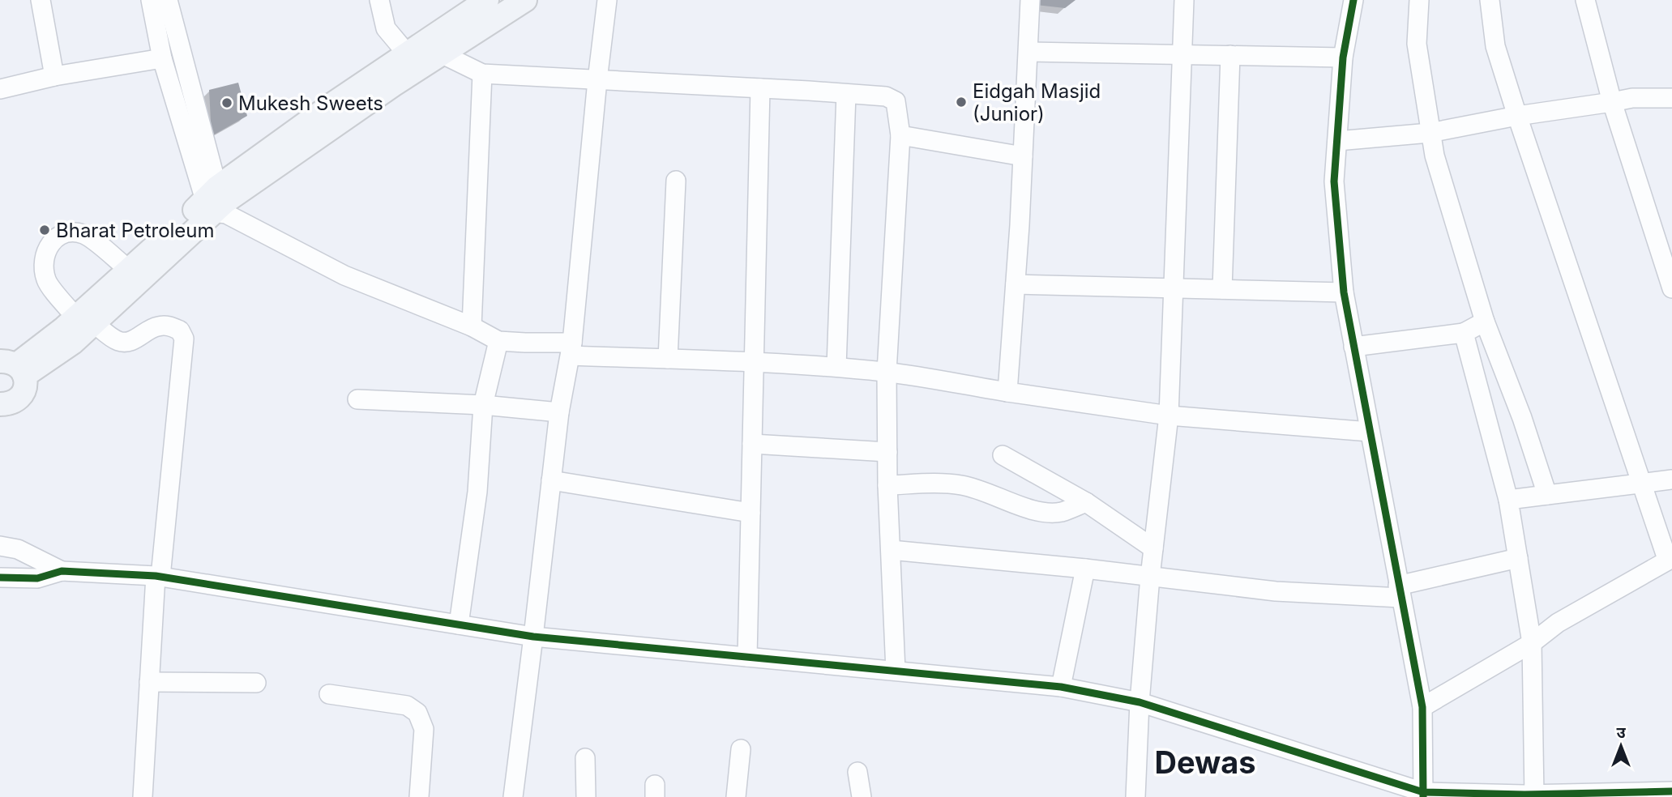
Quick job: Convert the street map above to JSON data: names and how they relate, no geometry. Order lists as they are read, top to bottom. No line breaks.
{"districts":["Dewas"],"places":["Eidgah Masjid (Junior)","Mukesh Sweets","Bharat Petroleum"],"north":"top"}
